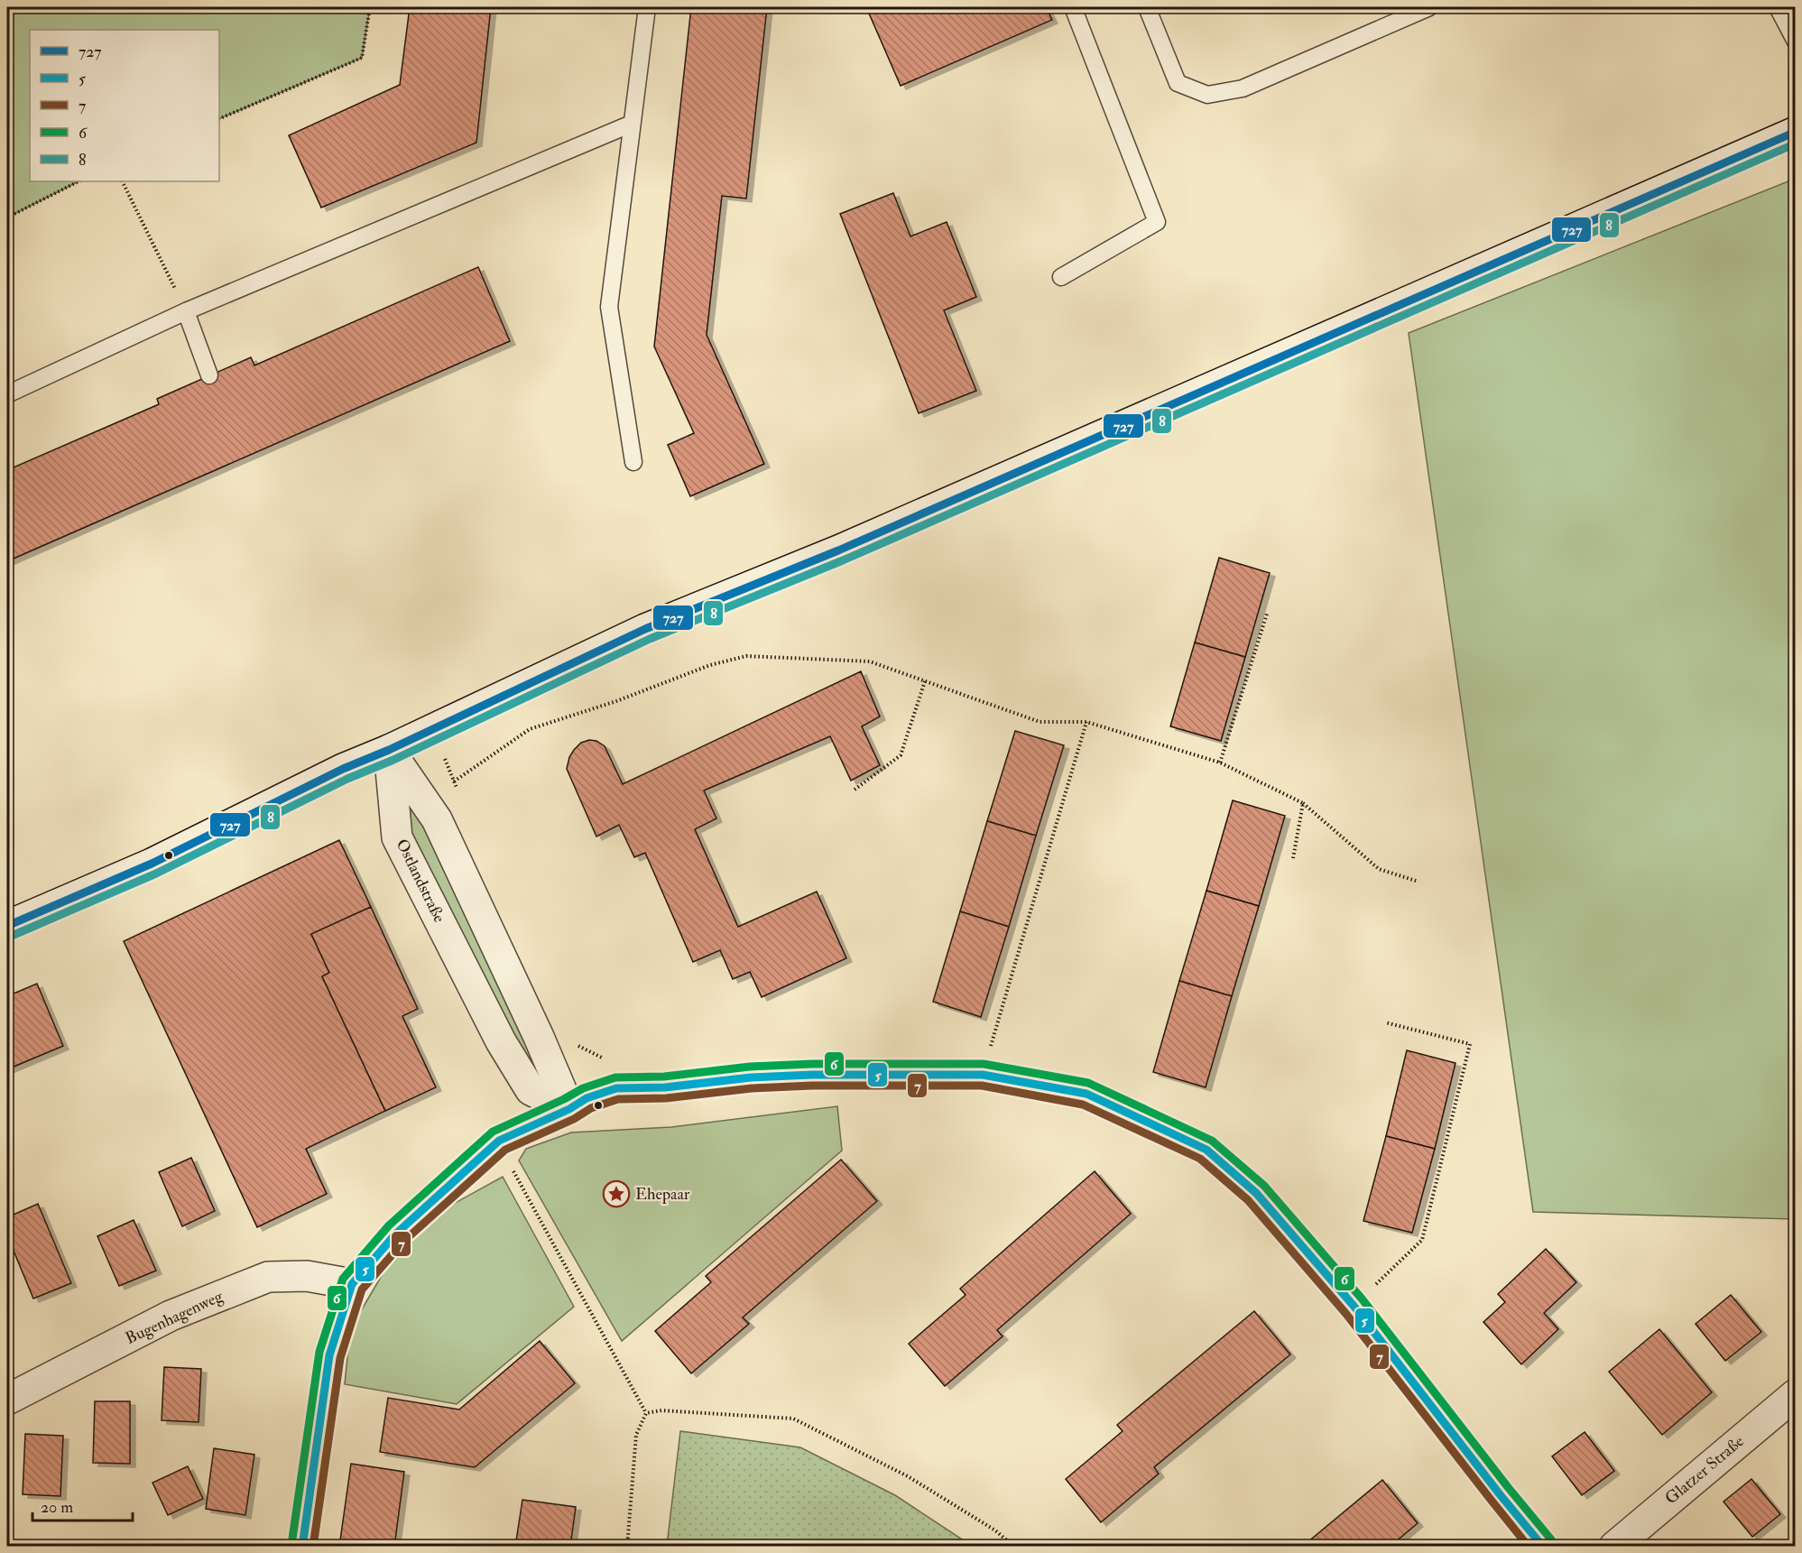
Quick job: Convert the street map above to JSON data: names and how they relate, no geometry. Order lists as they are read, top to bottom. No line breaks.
{"streets":{"street":["Ostlandstraße","Bugenhagenweg","Glatzer Straße"]},"places":{"place":["Ehepaar"]},"lines":["transit line 727","transit line 8","transit line 6","transit line 5","transit line 7"],"legend":["727","5","7","6","8"],"scale_bar":"20 m"}
